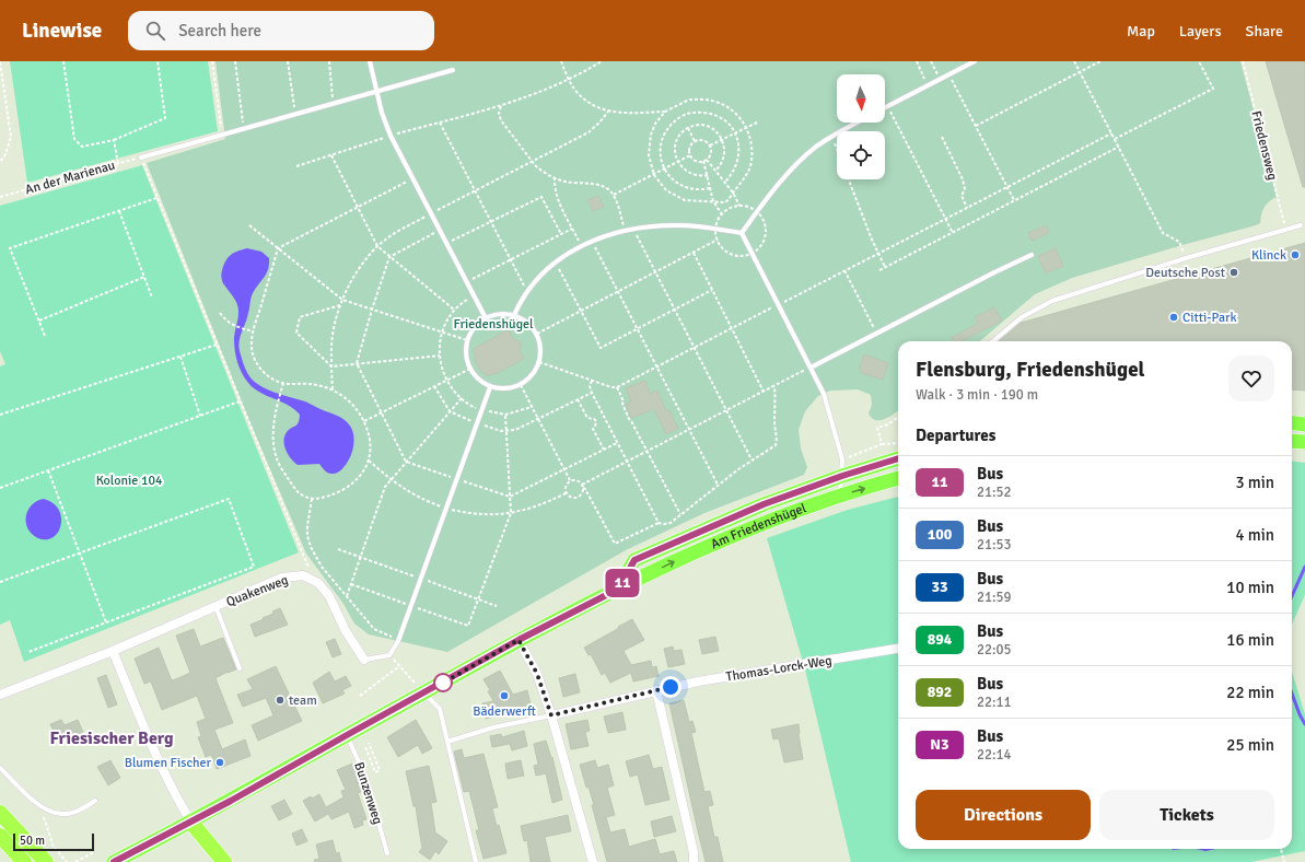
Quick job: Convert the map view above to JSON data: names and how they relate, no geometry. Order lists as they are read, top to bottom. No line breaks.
{"streets":{"main road":["Am Friedenshügel"],"street":["Quakenweg","Thomas-Lorck-Weg"],"lane":["Bunzenweg"],"path":["Friedensweg","An der Marienau"]},"crossings":[["Am Friedenshügel","Bunzenweg"]],"districts":["Friesischer Berg"],"parks":["Friedenshügel","Kolonie 104"],"places":["Klinck","Deutsche Post","Citti-Park","Bäderwerft","team","Blumen Fischer"],"lines":["bus line 11"],"scale_bar":"50 m","north":"bottom","page":{"header":"Linewise","search":"Search here","nav":["Map","Layers","Share"],"on_map":"11","heading":[["Flensburg, Friedenshügel","Walk · 3 min · 190 m"],"Departures"],"list":[{"mark":"11","name":"Bus","note":"21:52","value":"3 min"},{"mark":"100","name":"Bus","note":"21:53","value":"4 min"},{"mark":"33","name":"Bus","note":"21:59","value":"10 min"},{"mark":"894","name":"Bus","note":"22:05","value":"16 min"},{"mark":"892","name":"Bus","note":"22:11","value":"22 min"},{"mark":"N3","name":"Bus","note":"22:14","value":"25 min"}],"buttons":["Directions","Tickets"],"scale":"50 m"}}
